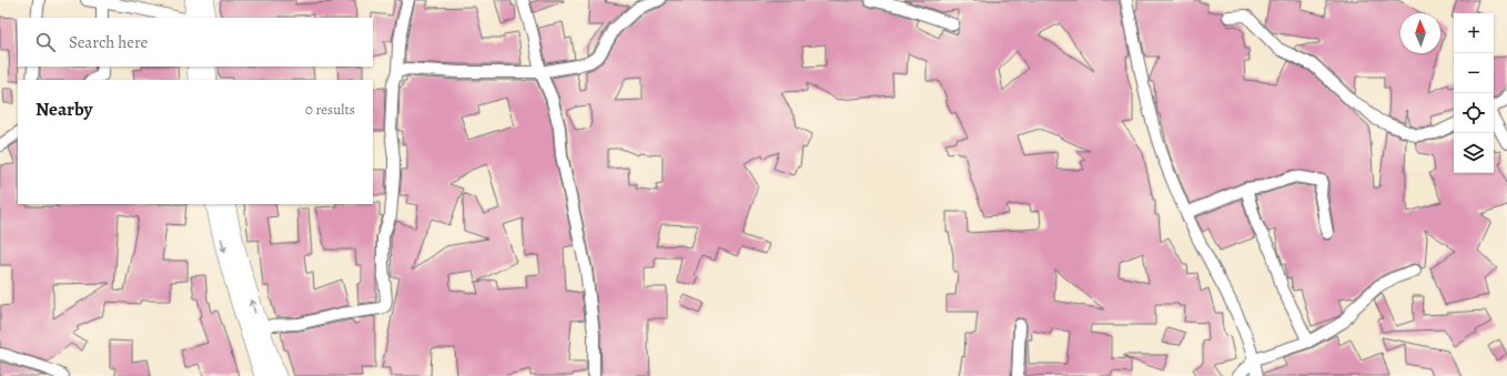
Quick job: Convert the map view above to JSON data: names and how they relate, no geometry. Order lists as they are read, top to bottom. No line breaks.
{"north":"top","page":{"map_buttons":["+","−"],"search":"Search here","heading":["Nearby","0 results"]}}
